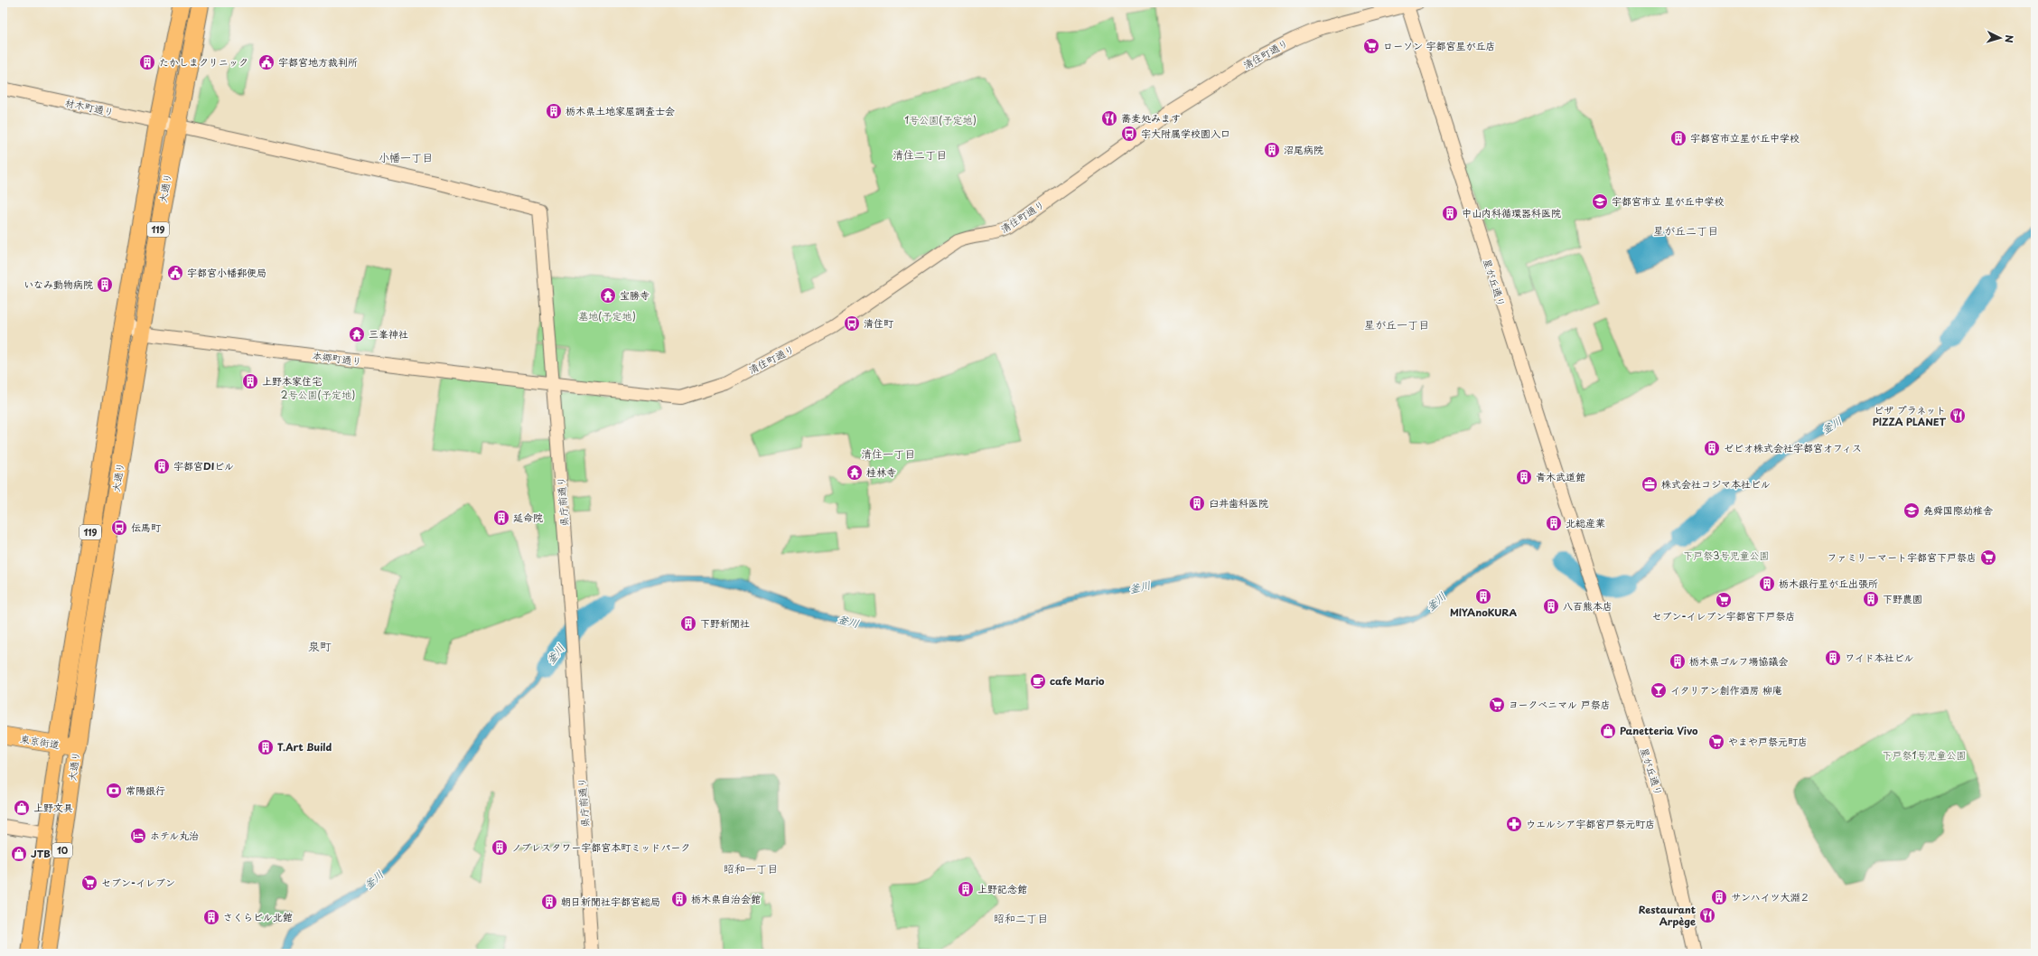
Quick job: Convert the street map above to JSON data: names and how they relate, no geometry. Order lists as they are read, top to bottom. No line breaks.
{"streets":{"highway":["大通り","119","東京街道"],"main road":["10"],"street":["清住町通り","材木町通り","星が丘通り","本郷町通り","県庁前通り"]},"crossings":[["清住町通り","星が丘通り"],["清住町通り","本郷町通り"],["清住町通り","県庁前通り"],["材木町通り","大通り"],["材木町通り","県庁前通り"],["大通り","本郷町通り"],["大通り","県庁前通り"],["大通り","東京街道"],["本郷町通り","県庁前通り"]],"districts":["清住二丁目","小幡一丁目","星が丘二丁目","星が丘一丁目","清住一丁目","泉町","昭和一丁目","昭和二丁目"],"water":["釜川"],"parks":["1号公園(予定地)","墓地(予定地)","2号公園(予定地)","下戸祭3号児童公園","下戸祭1号児童公園"],"places":{"supermarket":["ローソン 宇都宮星が丘店","ファミリーマート宇都宮下戸祭店","セブン-イレブン宇都宮下戸祭店","ヨークベニマル 戸祭店","やまや戸祭元町店","セブン-イレブン"],"building":["たかしまクリニック","栃木県土地家屋調査士会","宇都宮市立星が丘中学校","沼尾病院","中山内科循環器科医院","いなみ動物病院","上野本家住宅","ゼビオ株式会社宇都宮オフィス","宇都宮DIビル","青木武道館","臼井歯科医院","延命院","北総産業","栃木銀行星が丘出張所","MIYAnoKURA","下野農園","八百熊本店","下野新聞社","ワイド本社ビル","栃木県ゴルフ場協議会","T.Art Build","ノブレスタワー宇都宮本町ミッドパーク","上野記念館","サンハイツ大淵２","栃木県自治会館","朝日新聞社宇都宮総局","さくらビル北館"],"public building":["宇都宮地方裁判所","宇都宮小幡郵便局"],"restaurant":["蕎麦処みます","ピザ プラネット PIZZA PLANET","Restaurant Arpège"],"bus stop":["宇大附属学校園入口","清住町","伝馬町"],"school or university":["宇都宮市立 星が丘中学校","堯舜国際幼稚舎"],"temple":["宝勝寺","三峯神社","桂林寺"],"office":["株式会社コジマ本社ビル"],"cafe":["cafe Mario"],"bar":["イタリアン創作酒房 柳庵"],"shop":["Panetteria Vivo","上野文具","JTB"],"bank":["常陽銀行"],"pharmacy":["ウエルシア宇都宮戸祭元町店"],"hotel":["ホテル丸治"]},"north":"right"}
